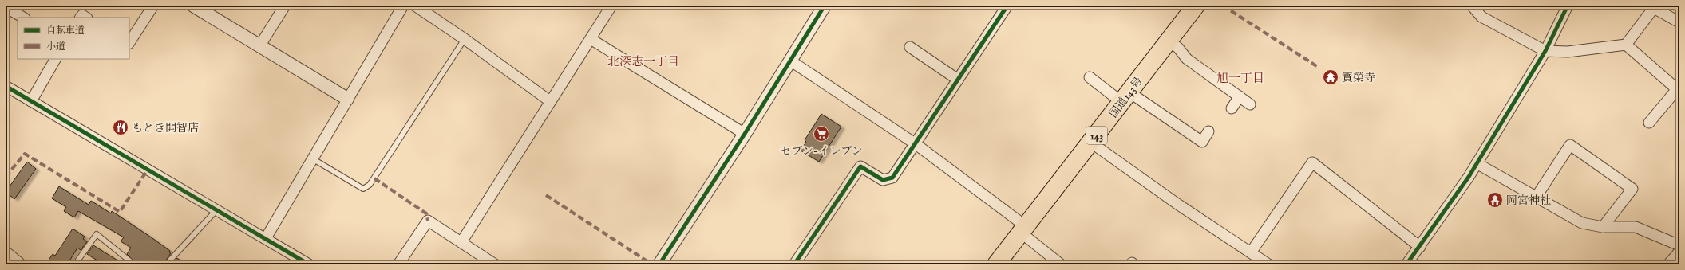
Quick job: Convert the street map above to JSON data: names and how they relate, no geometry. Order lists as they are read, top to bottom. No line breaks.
{"streets":{"highway":["国道143号","143"]},"districts":["北深志一丁目","旭一丁目"],"places":{"temple":["寳榮寺","岡宮神社"],"restaurant":["もとき開智店"],"supermarket":["セブン-イレブン"]},"legend":["自転車道","小道"]}
